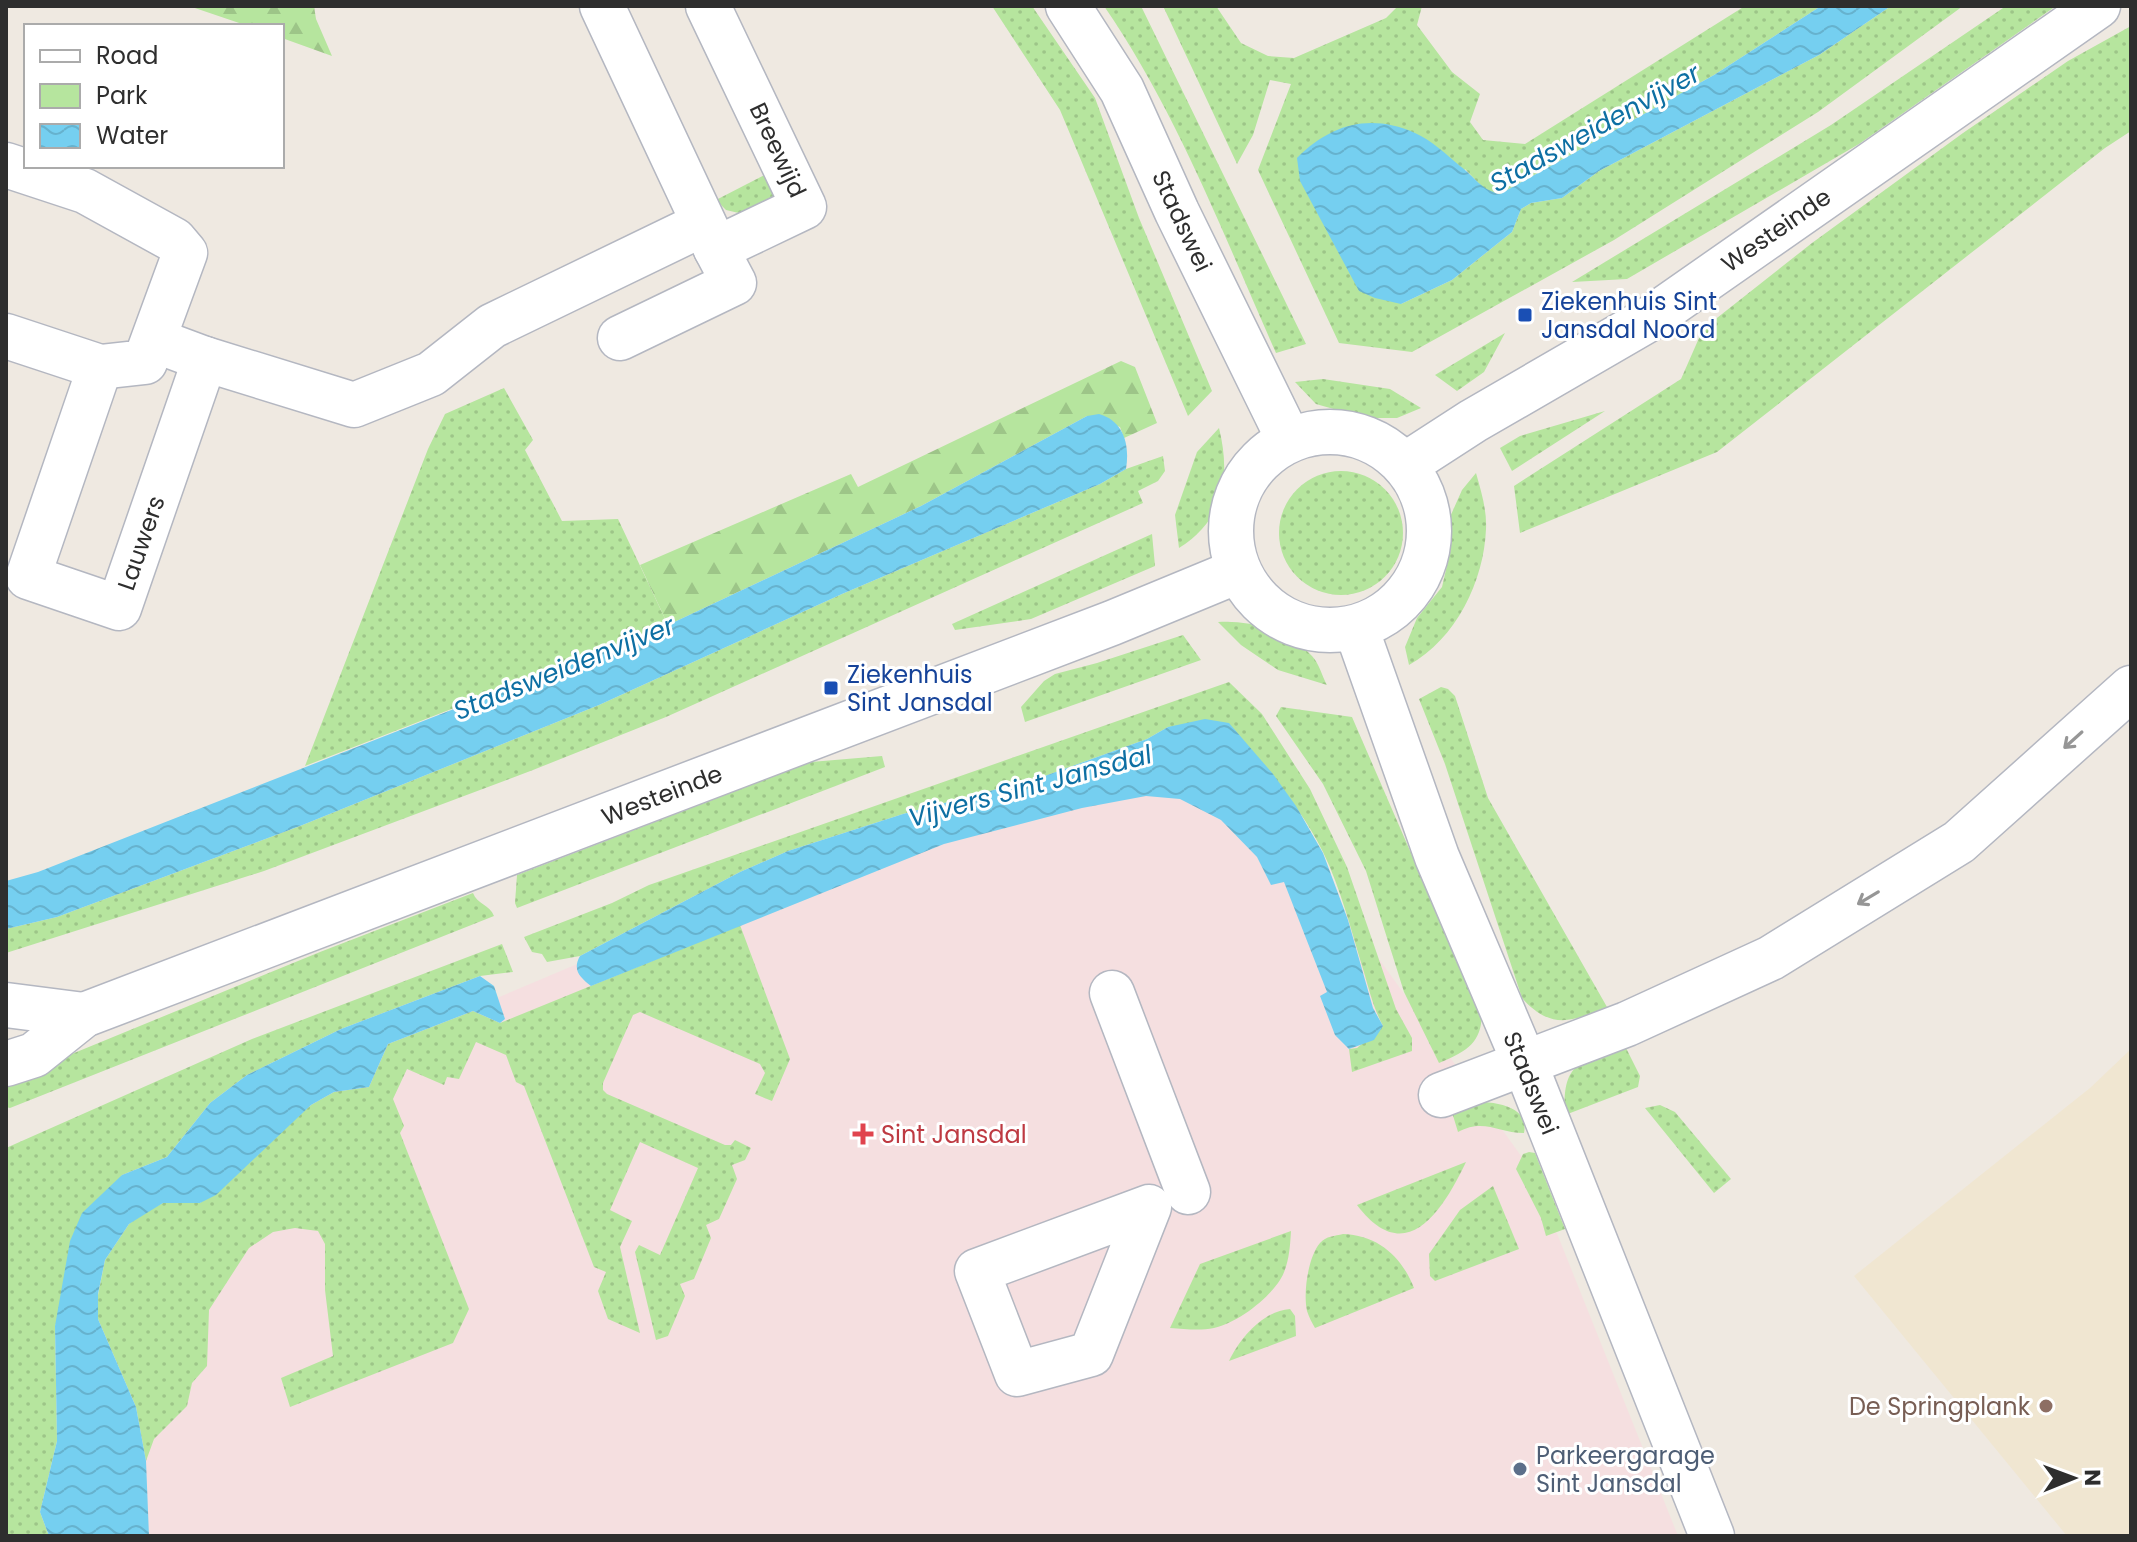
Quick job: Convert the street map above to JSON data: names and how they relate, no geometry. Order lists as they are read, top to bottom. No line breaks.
{"streets":{"street":["Breewijd","Stadswei","Westeinde","Lauwers"]},"crossings":[["Breewijd","Lauwers"],["Stadswei","Westeinde"]],"water":["Stadsweidenvijver","Vijvers Sint Jansdal"],"places":{"transit":["Ziekenhuis Sint Jansdal Noord","Ziekenhuis Sint Jansdal"],"health":["Sint Jansdal"],"other":["De Springplank","Parkeergarage Sint Jansdal"]},"legend":["Road","Park","Water"],"north":"right"}
